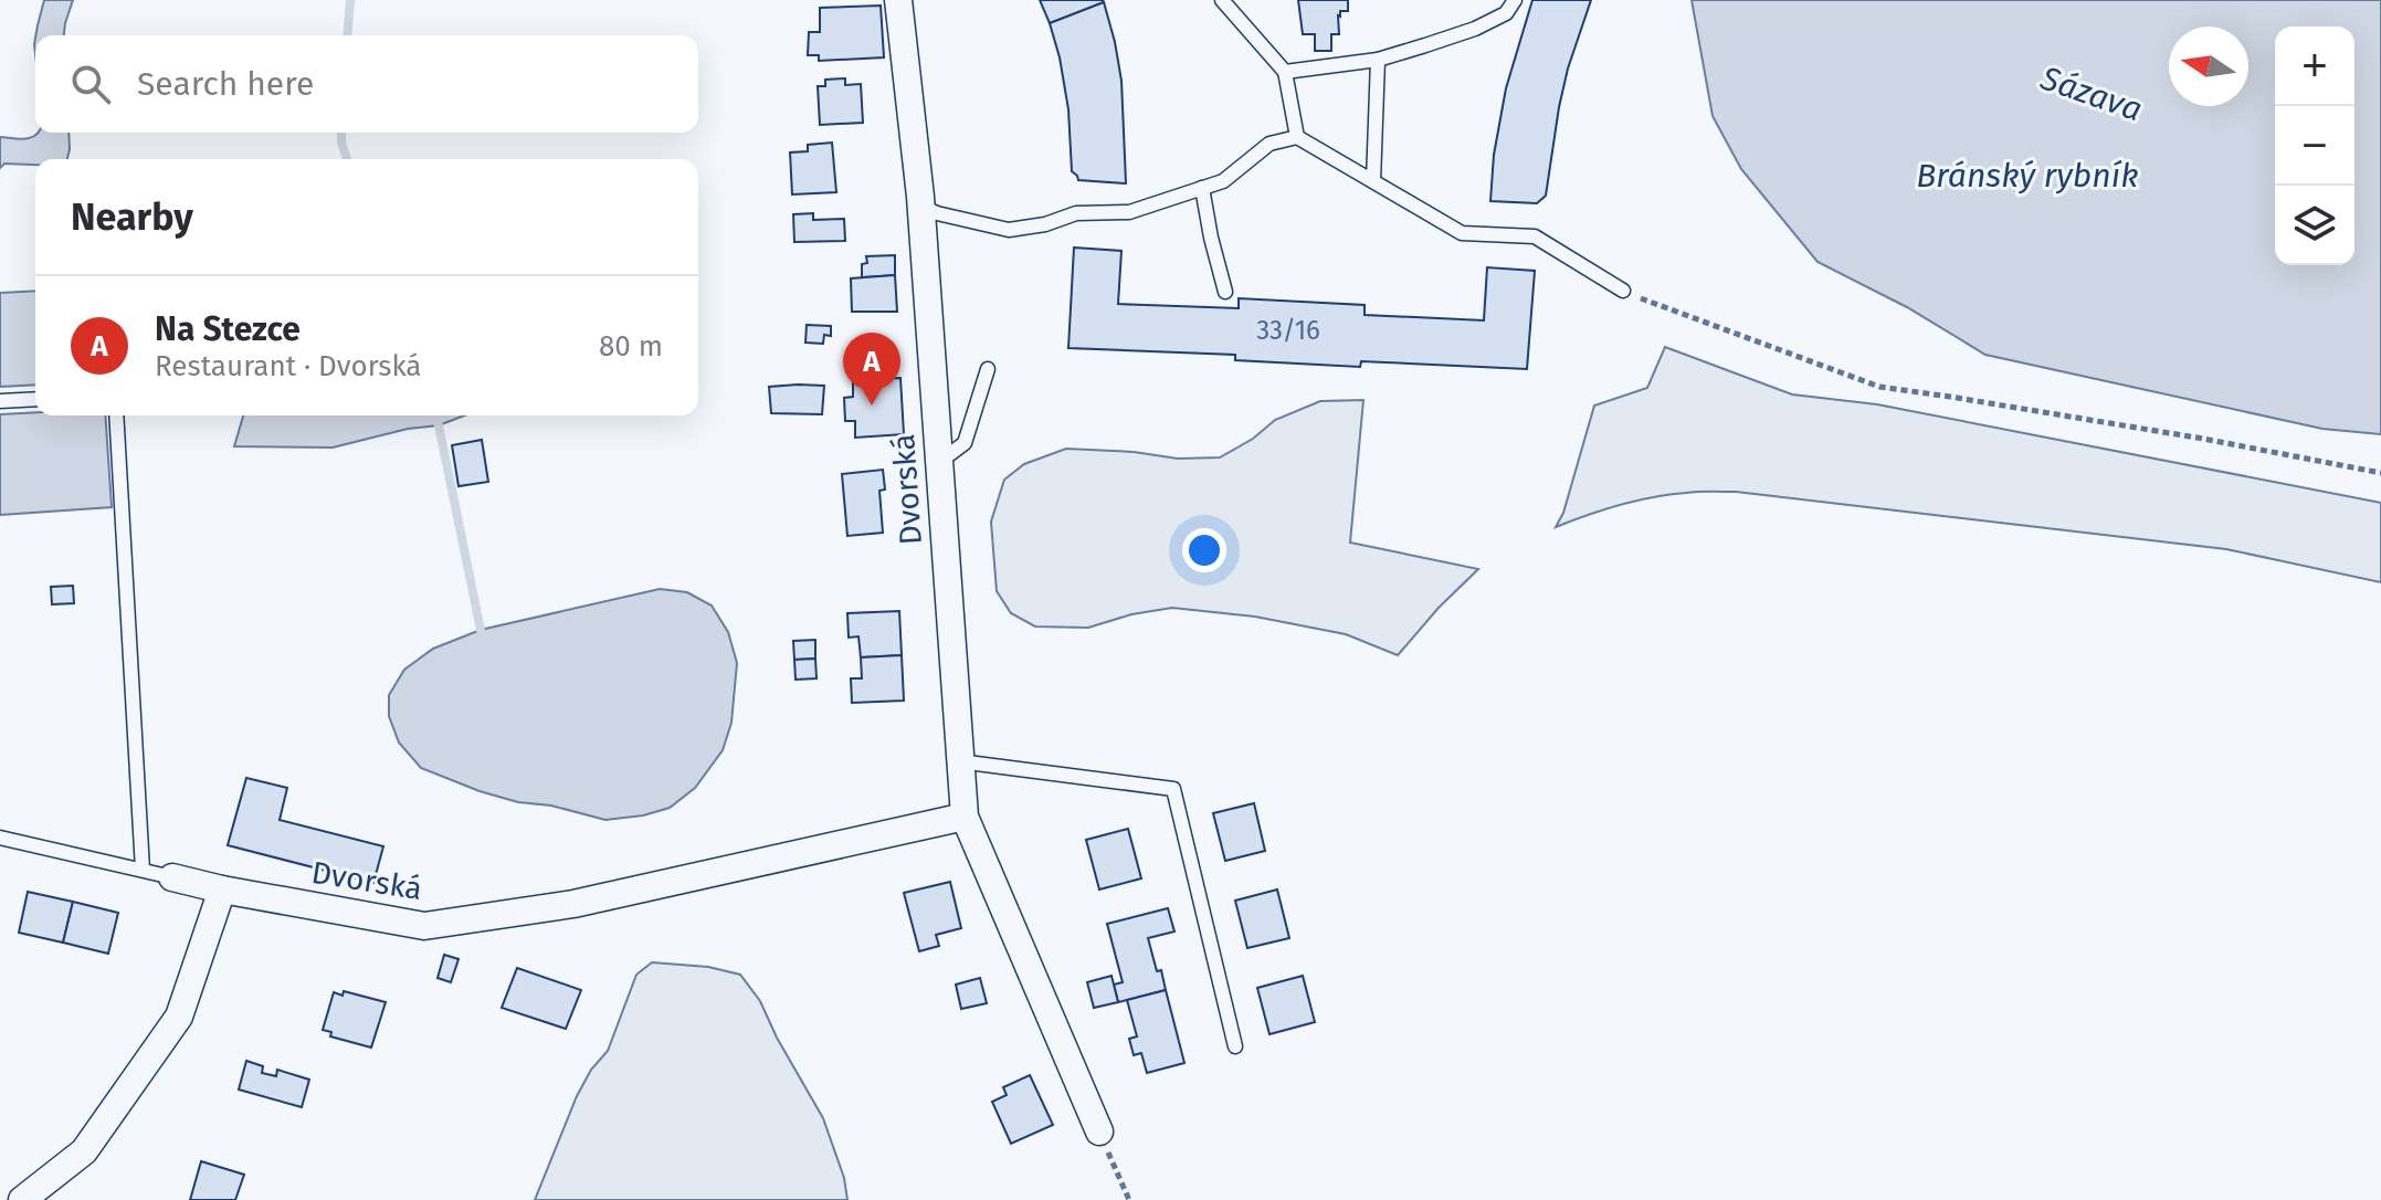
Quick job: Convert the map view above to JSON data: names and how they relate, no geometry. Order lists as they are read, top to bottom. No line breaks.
{"streets":{"street":["Dvorská"]},"water":["Sázava","Bránský rybník"],"house_numbers":["33/16"],"north":"left","page":{"map_buttons":["+","−"],"search":"Search here","heading":"Nearby","list":[{"mark":"A","name":"Na Stezce","note":"Restaurant · Dvorská","value":"80 m"}],"pins":"A"}}
